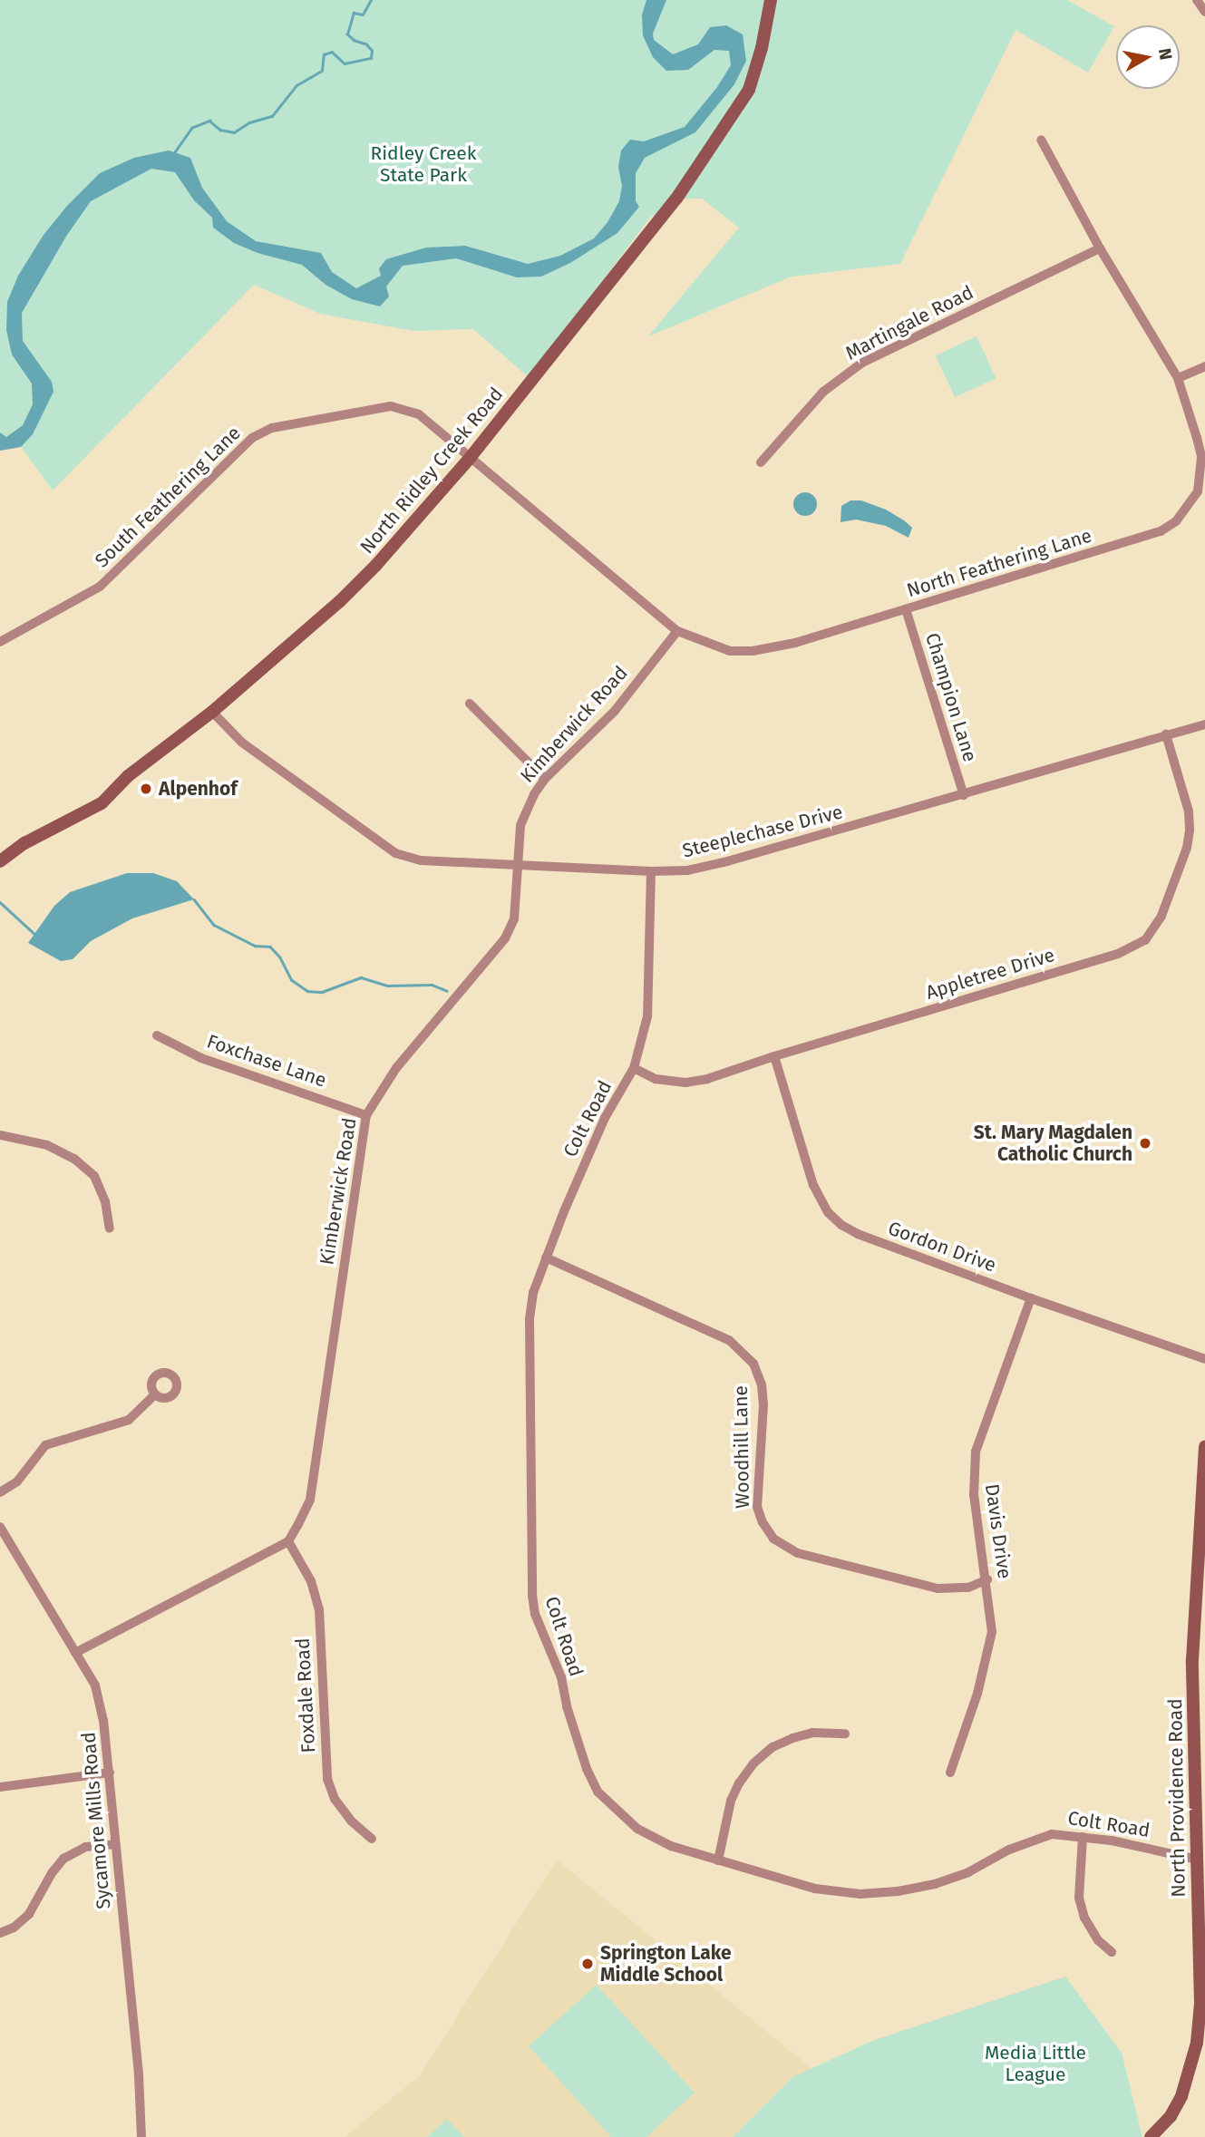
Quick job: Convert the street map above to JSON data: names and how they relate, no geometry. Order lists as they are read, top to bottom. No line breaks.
{"streets":{"street":["Martingale Road","North Ridley Creek Road","South Feathering Lane","North Feathering Lane","Champion Lane","Kimberwick Road","Steeplechase Drive","Appletree Drive","Foxchase Lane","Colt Road","Gordon Drive","Woodhill Lane","Davis Drive","Foxdale Road","North Providence Road","Sycamore Mills Road"]},"crossings":[["Martingale Road","North Feathering Lane"],["North Ridley Creek Road","South Feathering Lane"],["North Ridley Creek Road","North Feathering Lane"],["North Ridley Creek Road","Steeplechase Drive"],["South Feathering Lane","North Feathering Lane"],["North Feathering Lane","Champion Lane"],["North Feathering Lane","Kimberwick Road"],["Champion Lane","Steeplechase Drive"],["Kimberwick Road","Steeplechase Drive"],["Kimberwick Road","Foxchase Lane"],["Kimberwick Road","Foxdale Road"],["Steeplechase Drive","Appletree Drive"],["Steeplechase Drive","Colt Road"],["Appletree Drive","Colt Road"],["Appletree Drive","Gordon Drive"],["Colt Road","Woodhill Lane"],["Colt Road","North Providence Road"],["Gordon Drive","Davis Drive"],["Woodhill Lane","Davis Drive"]],"parks":["Ridley Creek State Park","Media Little League"],"places":["Alpenhof","St. Mary Magdalen Catholic Church","Springton Lake Middle School"],"north":"right"}
